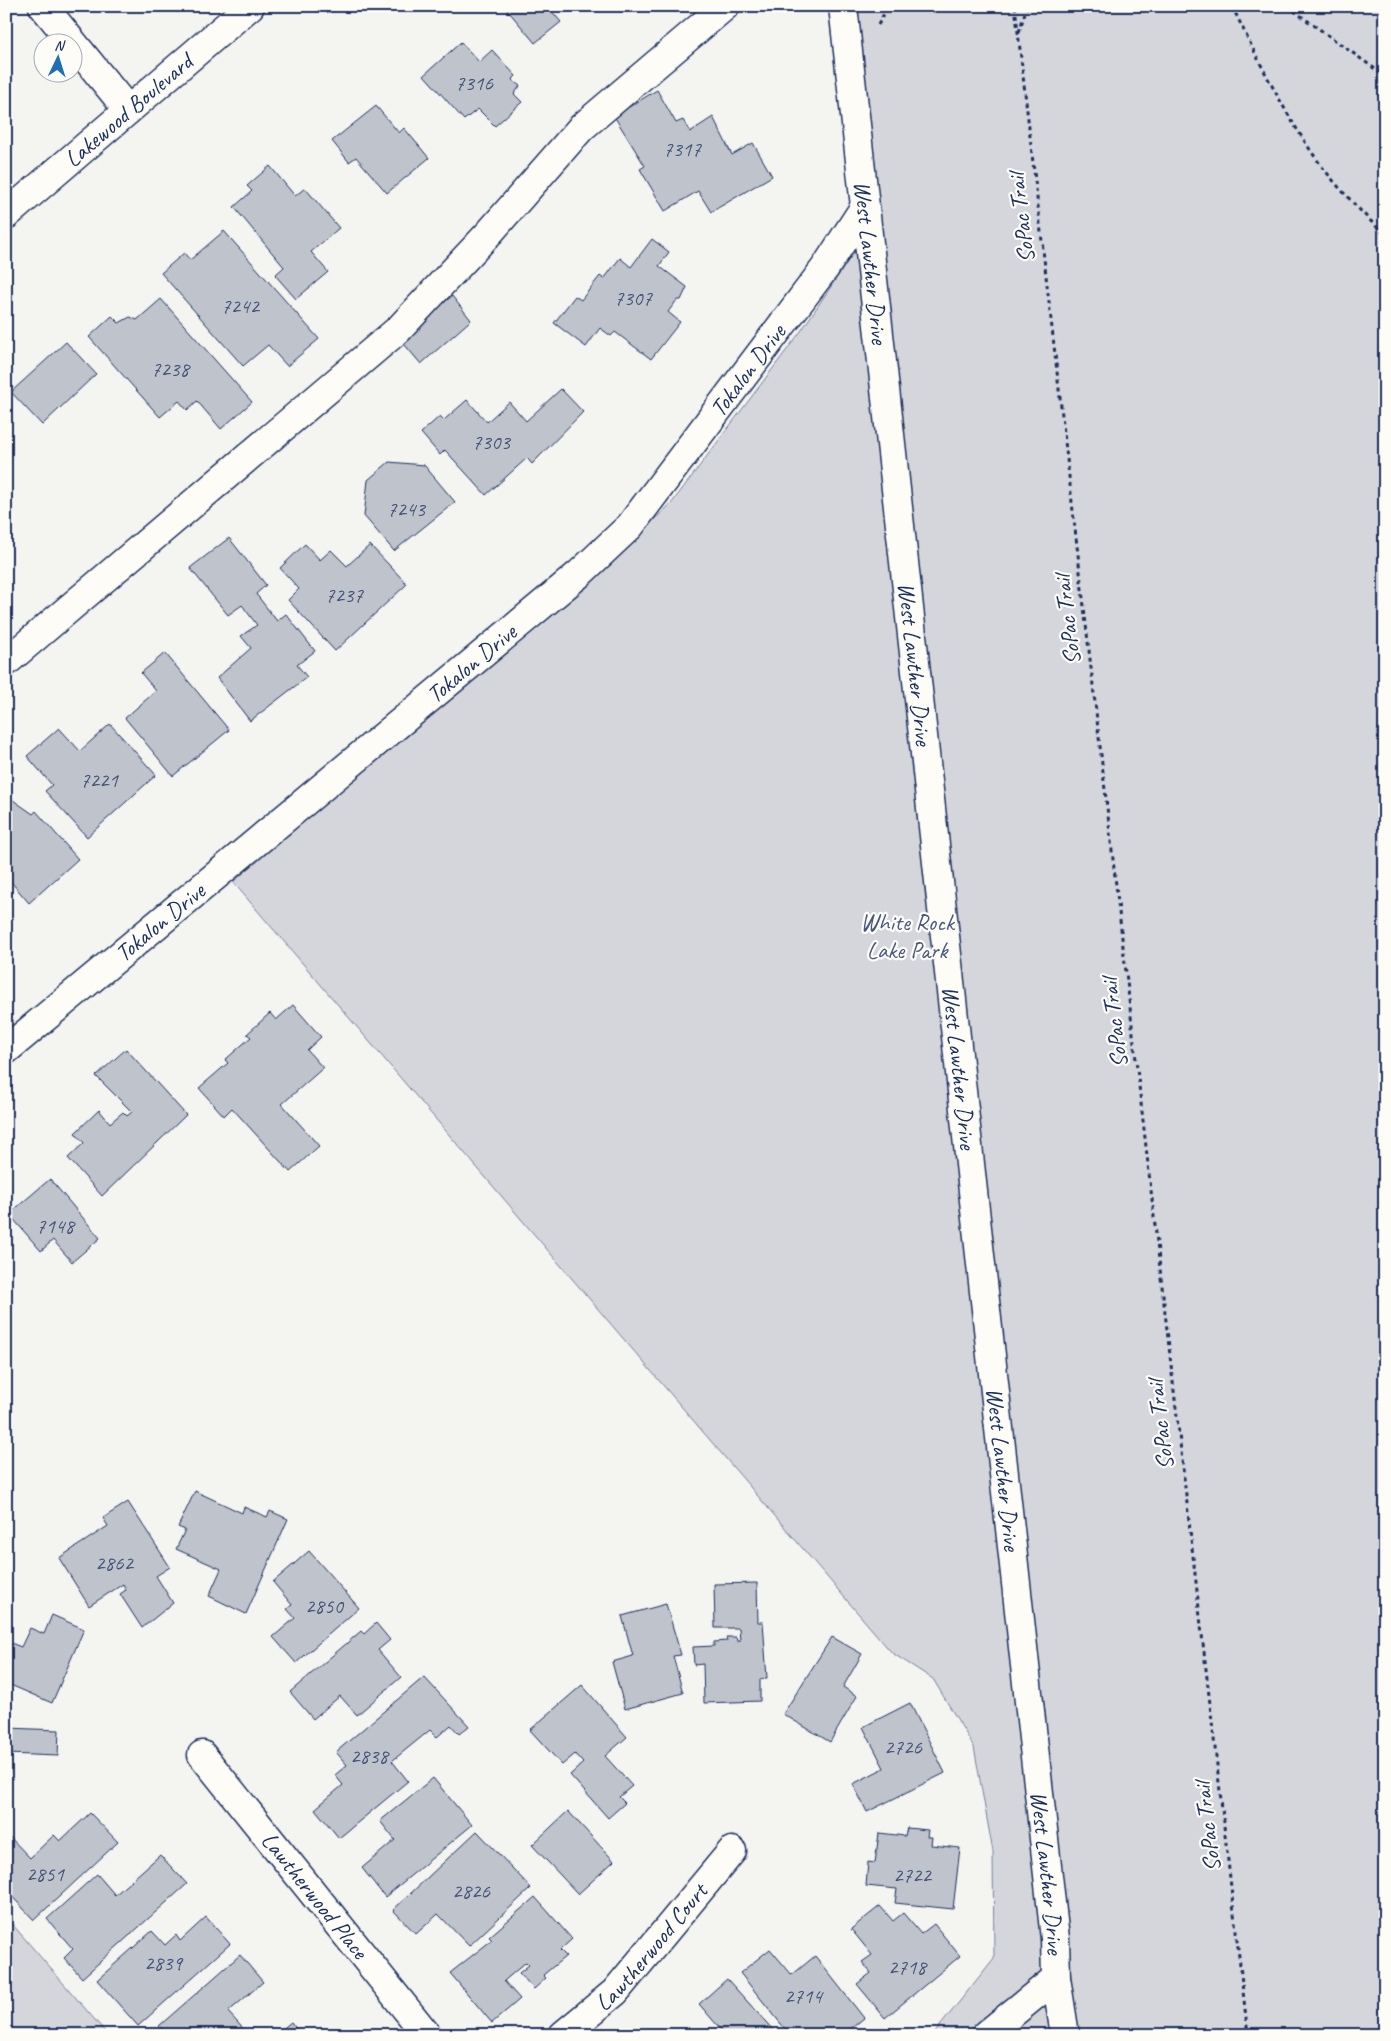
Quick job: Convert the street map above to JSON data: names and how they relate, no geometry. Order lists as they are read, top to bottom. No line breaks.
{"streets":{"street":["Lakewood Boulevard","West Lawther Drive","Tokalon Drive","Lawtherwood Place","Lawtherwood Court"],"path":["SoPac Trail"]},"crossings":[["West Lawther Drive","Tokalon Drive"]],"parks":["White Rock Lake Park"],"house_numbers":["7316","7317","7307","7242","7238","7303","7243","7237","7221","7148","2862","2850","2726","2838","2851","2722","2826","2839","2718","2714"],"north":"top"}
